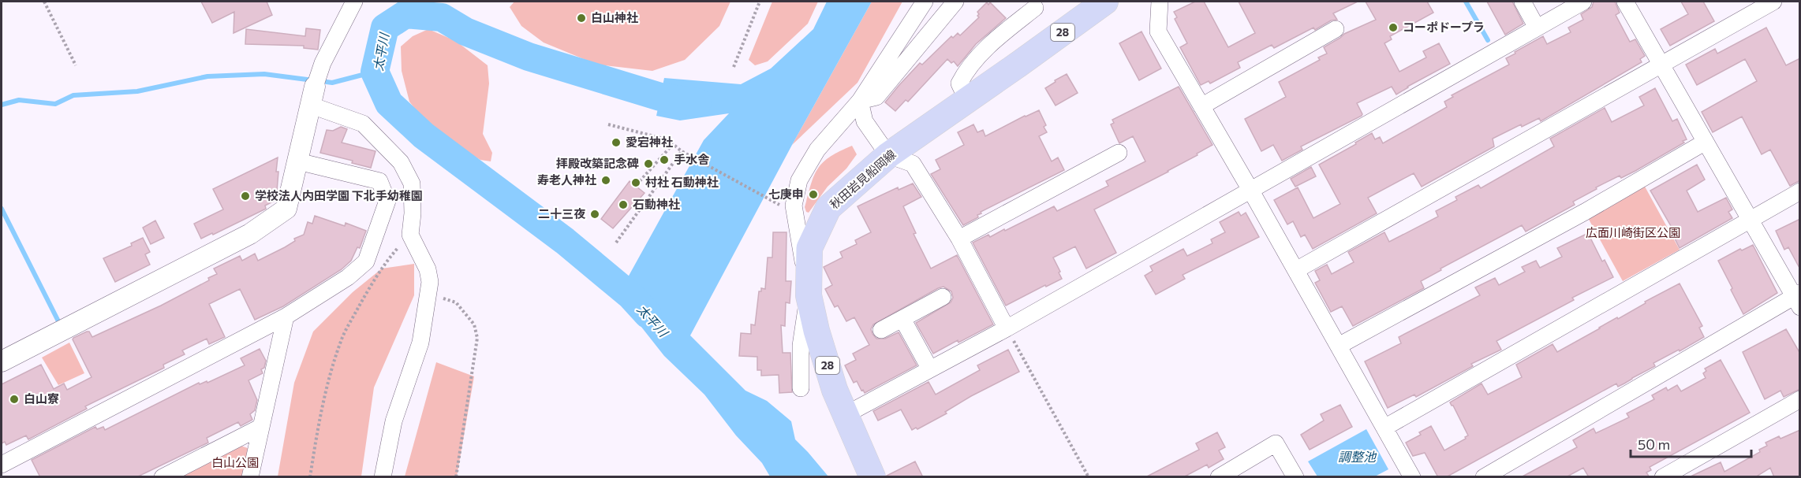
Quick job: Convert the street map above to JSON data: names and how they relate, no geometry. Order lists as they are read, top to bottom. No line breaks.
{"streets":{"main road":["28","秋田岩見船岡線"]},"water":["太平川","調整池"],"parks":["広面川崎街区公園","白山公園"],"places":["白山神社","コーポドープラ","愛宕神社","手水舎","拝殿改築記念碑","寿老人神社","村社 石動神社","七庚申","学校法人内田学園 下北手幼稚園","石動神社","二十三夜","白山寮"],"scale_bar":"50 m"}
